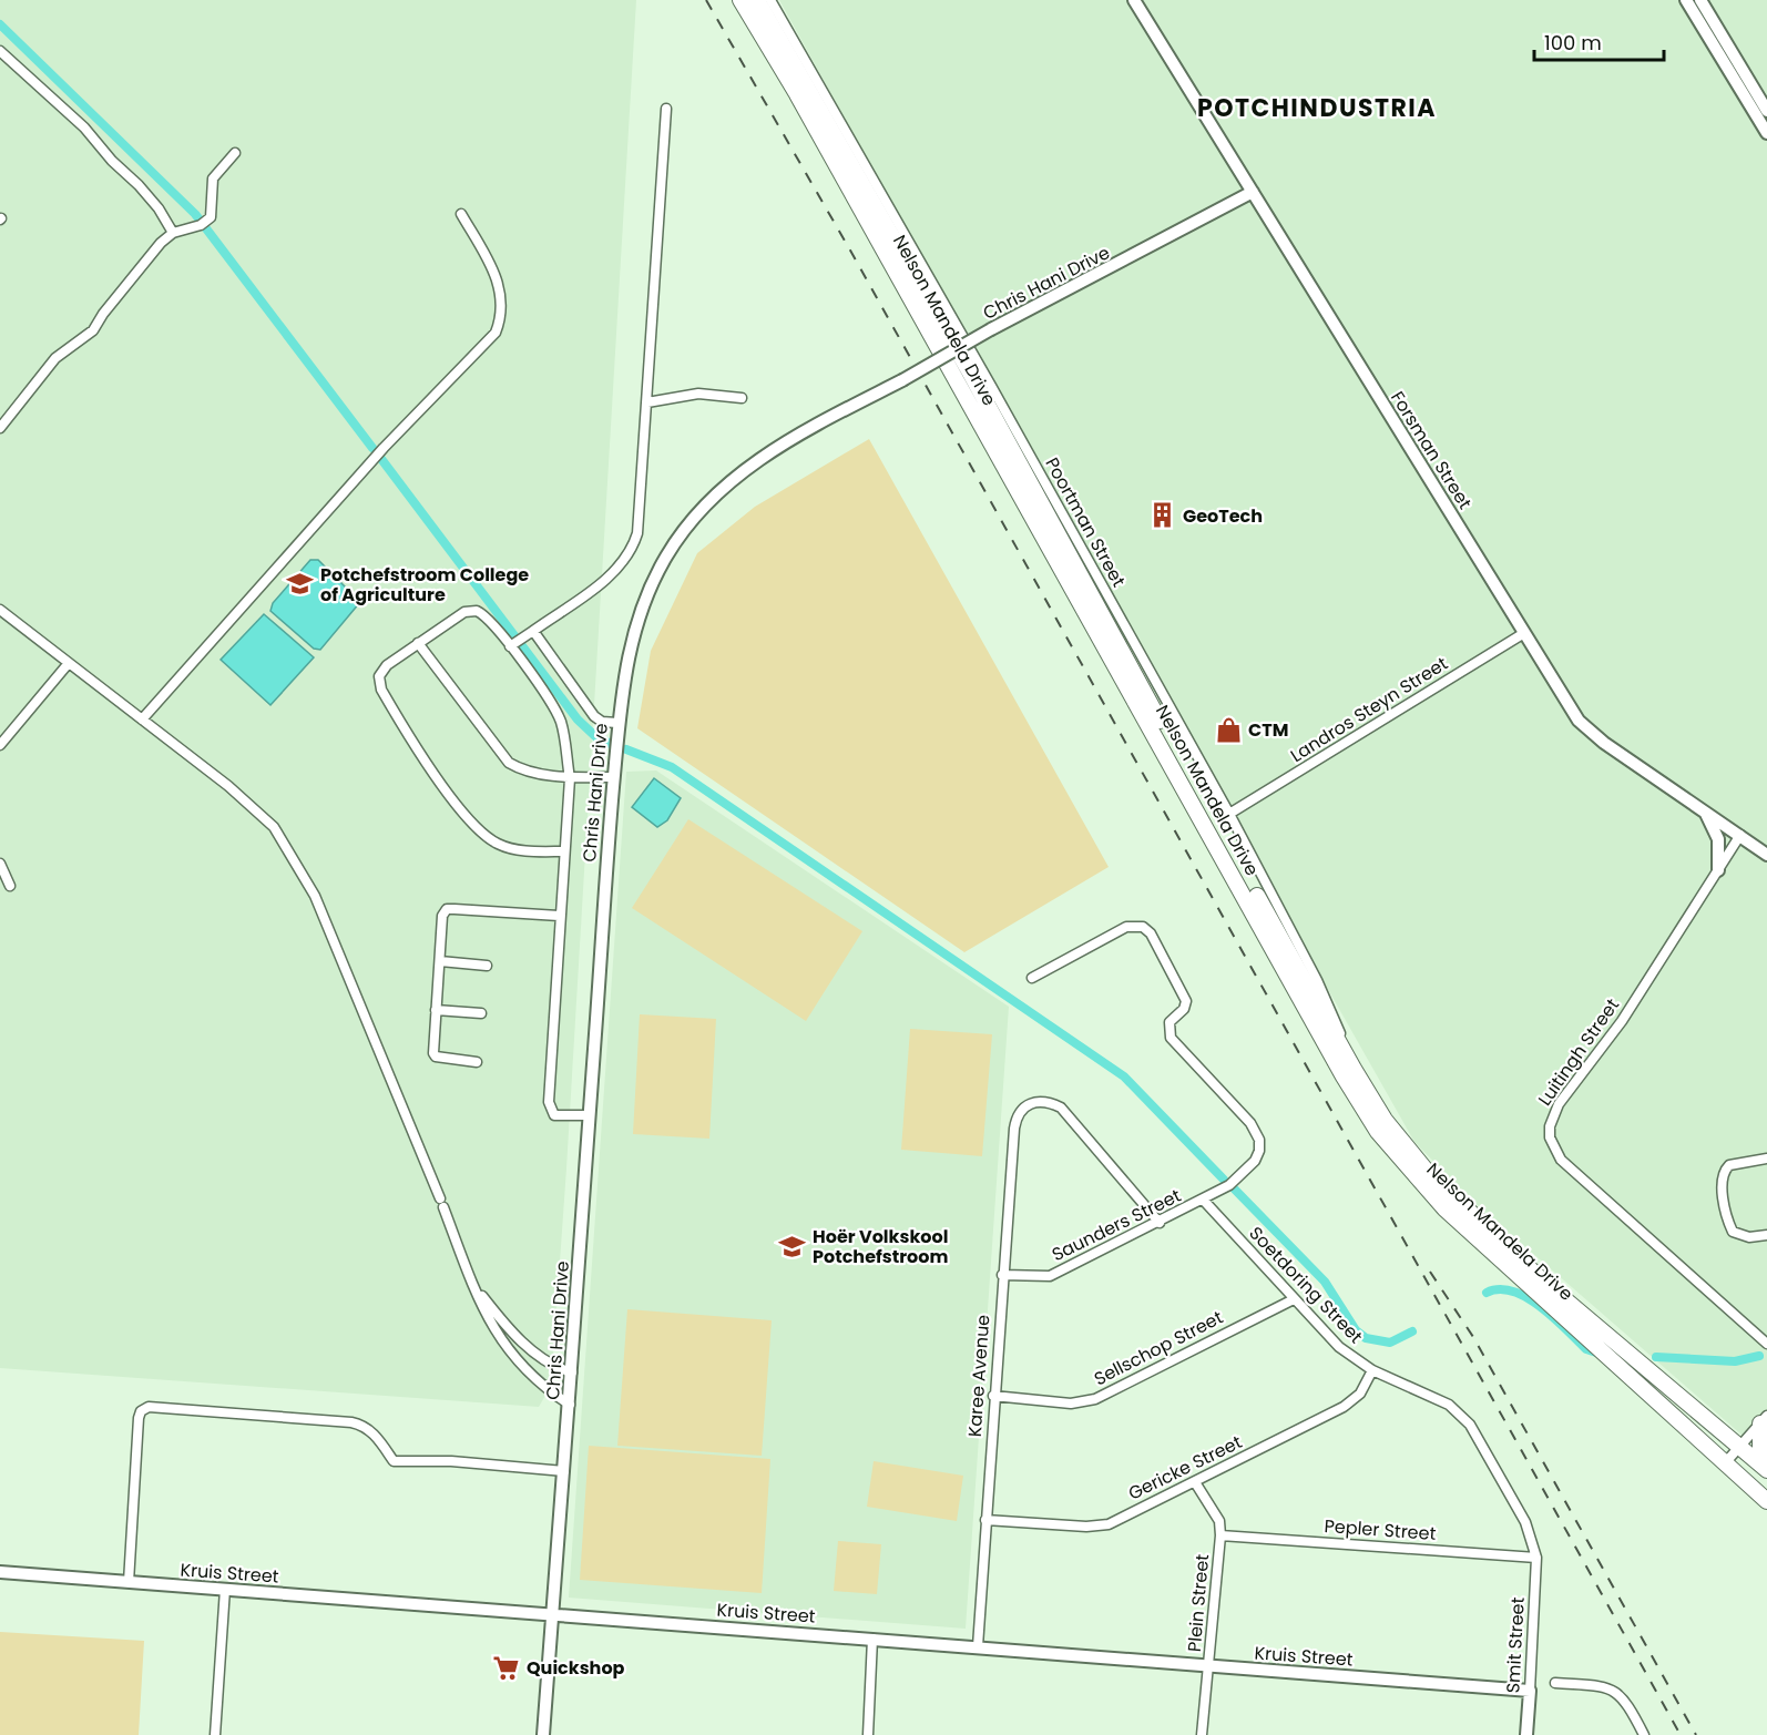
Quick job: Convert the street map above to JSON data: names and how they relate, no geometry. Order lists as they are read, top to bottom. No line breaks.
{"streets":{"highway":["Nelson Mandela Drive"],"street":["Chris Hani Drive","Forsman Street","Poortman Street","Landros Steyn Street","Luitingh Street","Saunders Street","Soetdoring Street","Sellschop Street","Karee Avenue","Gericke Street","Pepler Street","Kruis Street","Plein Street","Smit Street"]},"crossings":[["Chris Hani Drive","Forsman Street"],["Chris Hani Drive","Kruis Street"],["Nelson Mandela Drive","Poortman Street"],["Forsman Street","Landros Steyn Street"],["Forsman Street","Luitingh Street"],["Poortman Street","Landros Steyn Street"],["Saunders Street","Soetdoring Street"],["Saunders Street","Karee Avenue"],["Soetdoring Street","Sellschop Street"],["Soetdoring Street","Gericke Street"],["Soetdoring Street","Pepler Street"],["Soetdoring Street","Smit Street"],["Sellschop Street","Karee Avenue"],["Karee Avenue","Gericke Street"],["Karee Avenue","Kruis Street"],["Gericke Street","Plein Street"],["Pepler Street","Plein Street"],["Pepler Street","Smit Street"],["Kruis Street","Plein Street"],["Kruis Street","Smit Street"]],"districts":["POTCHINDUSTRIA"],"places":{"building":["GeoTech"],"school or university":["Potchefstroom College of Agriculture","Hoër Volkskool Potchefstroom"],"shop":["CTM"],"supermarket":["Quickshop"]},"scale_bar":"100 m"}
